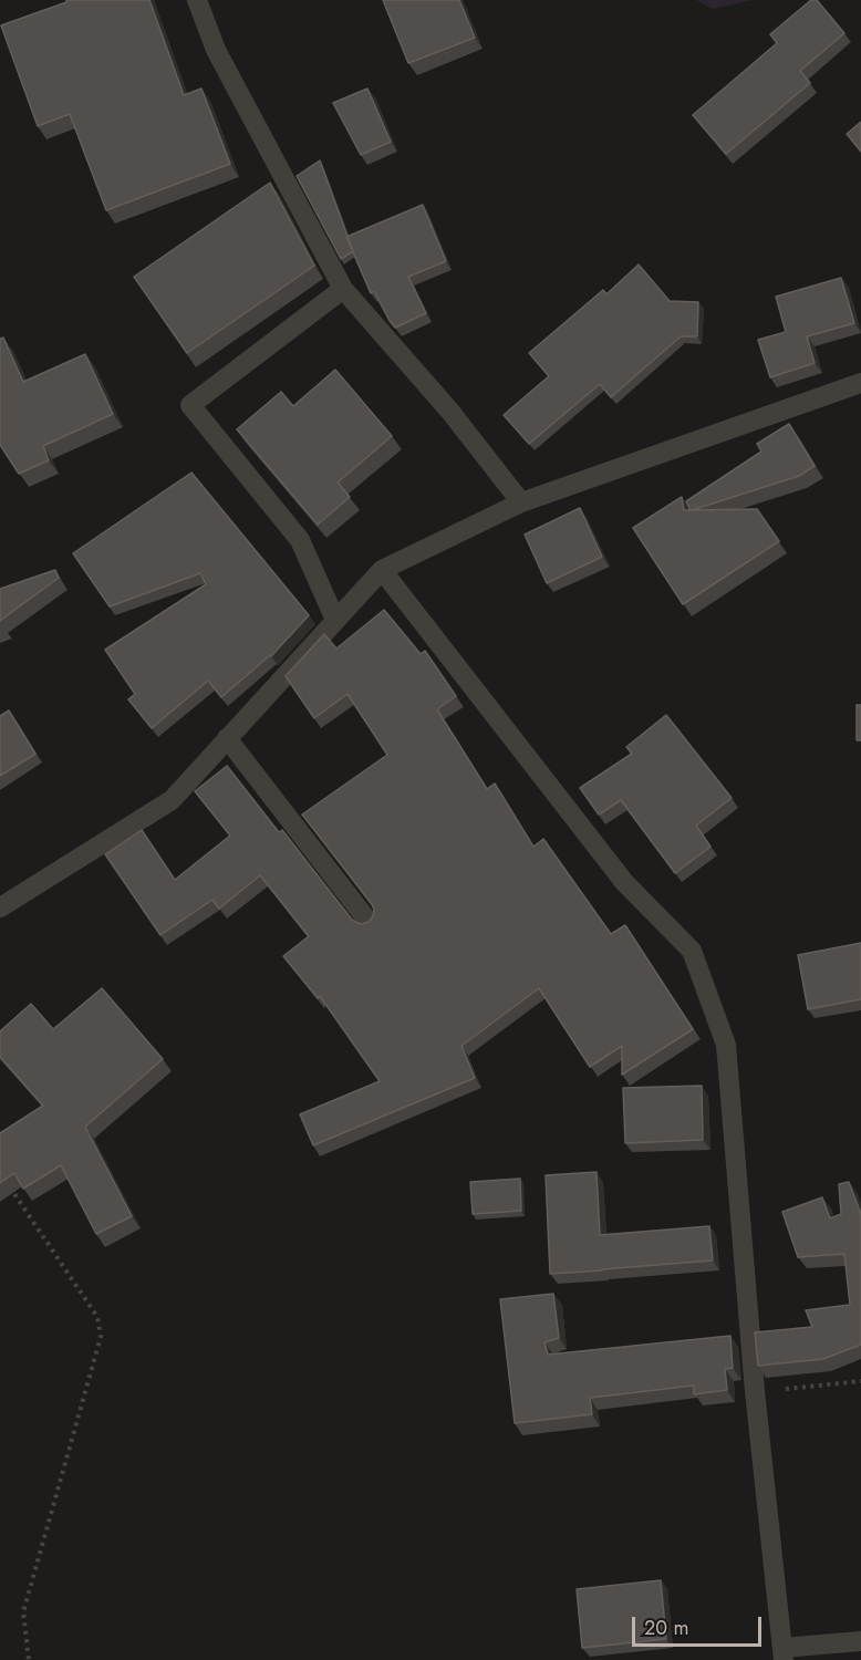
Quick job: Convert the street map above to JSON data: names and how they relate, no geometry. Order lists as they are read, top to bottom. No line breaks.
{"scale_bar":"20 m"}
